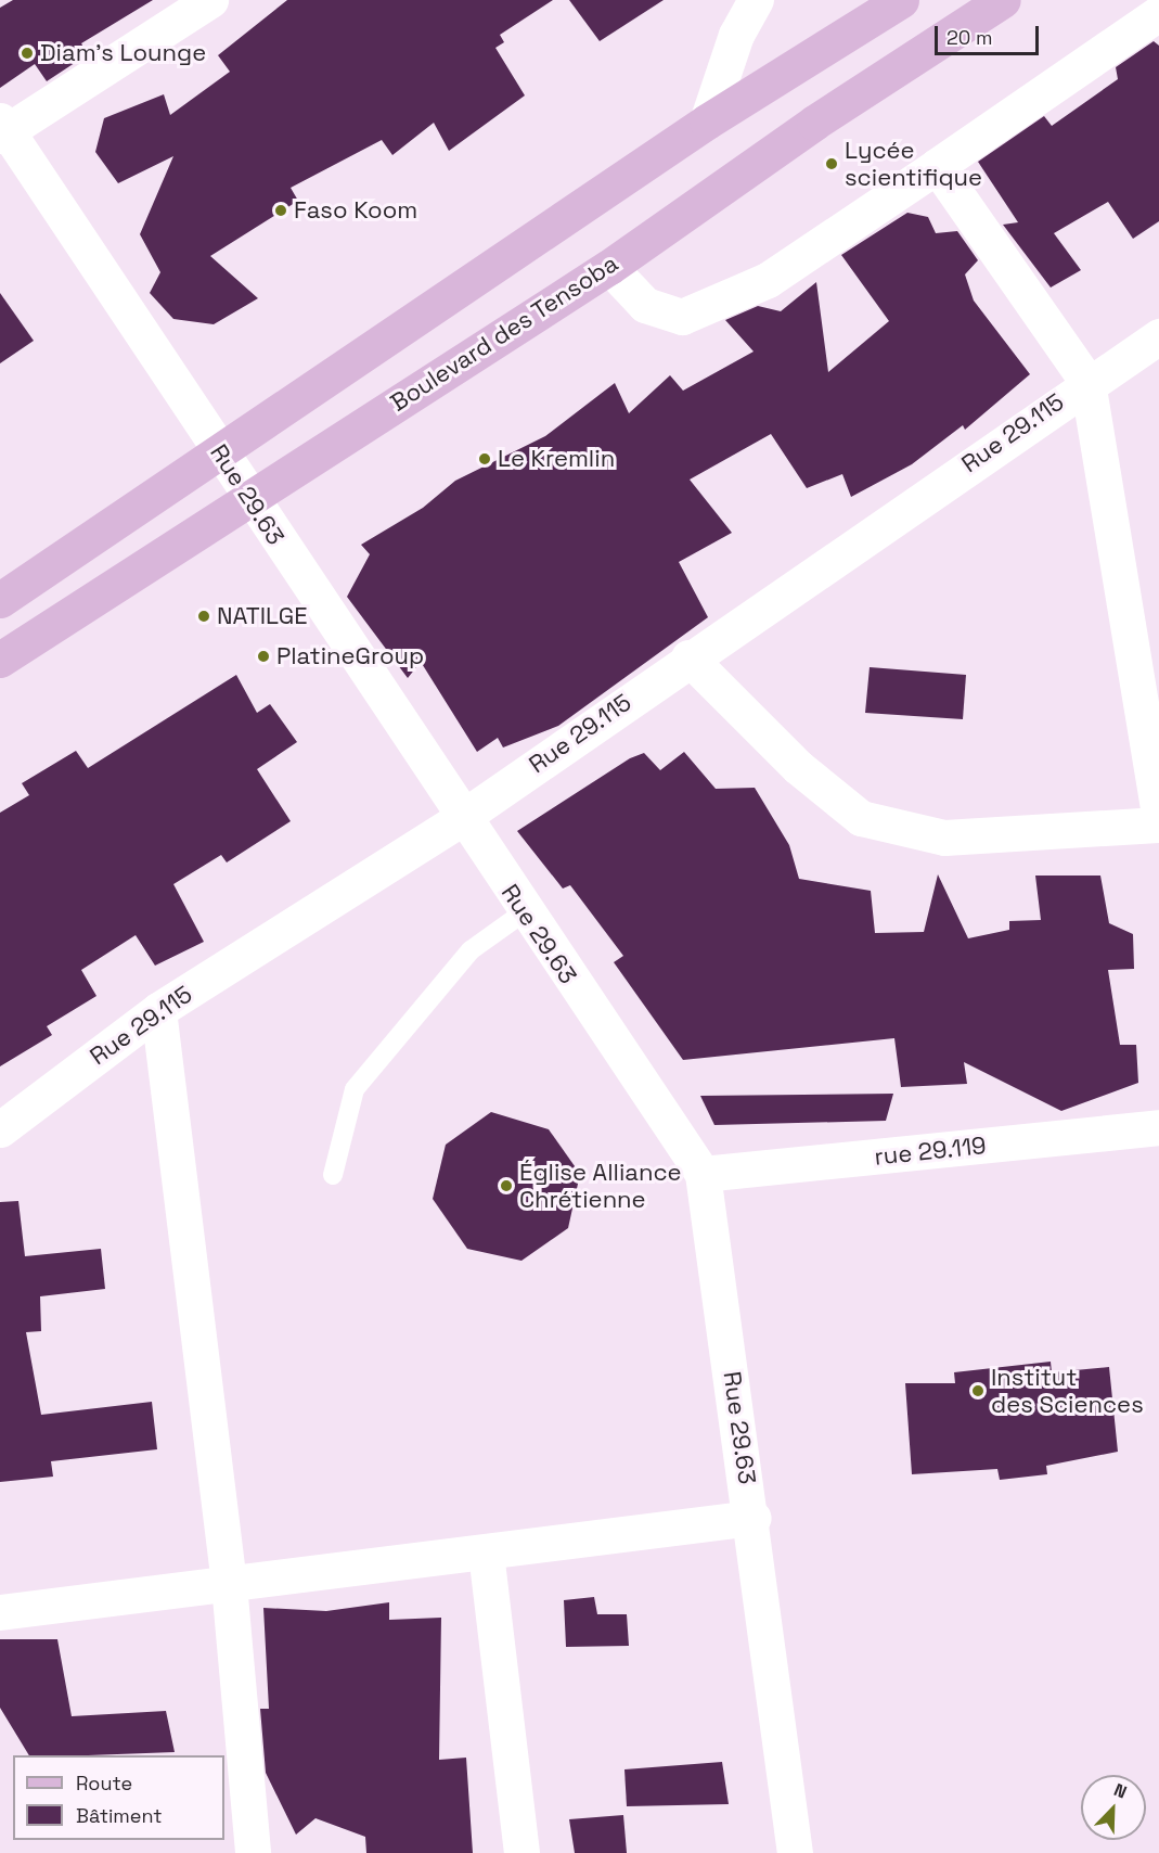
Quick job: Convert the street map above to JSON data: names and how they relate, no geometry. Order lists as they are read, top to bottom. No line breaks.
{"streets":{"main road":["Boulevard des Tensoba"],"street":["Rue 29.115","Rue 29.63","rue 29.119"]},"crossings":[["Boulevard des Tensoba","Rue 29.63"],["Rue 29.115","Rue 29.63"],["Rue 29.63","rue 29.119"]],"places":["Diam's Lounge","Lycée scientifique","Faso Koom","Le Kremlin","NATILGE","PlatineGroup","Église Alliance Chrétienne","Institut des Sciences"],"legend":["Route","Bâtiment"],"scale_bar":"20 m","north":"top right"}
